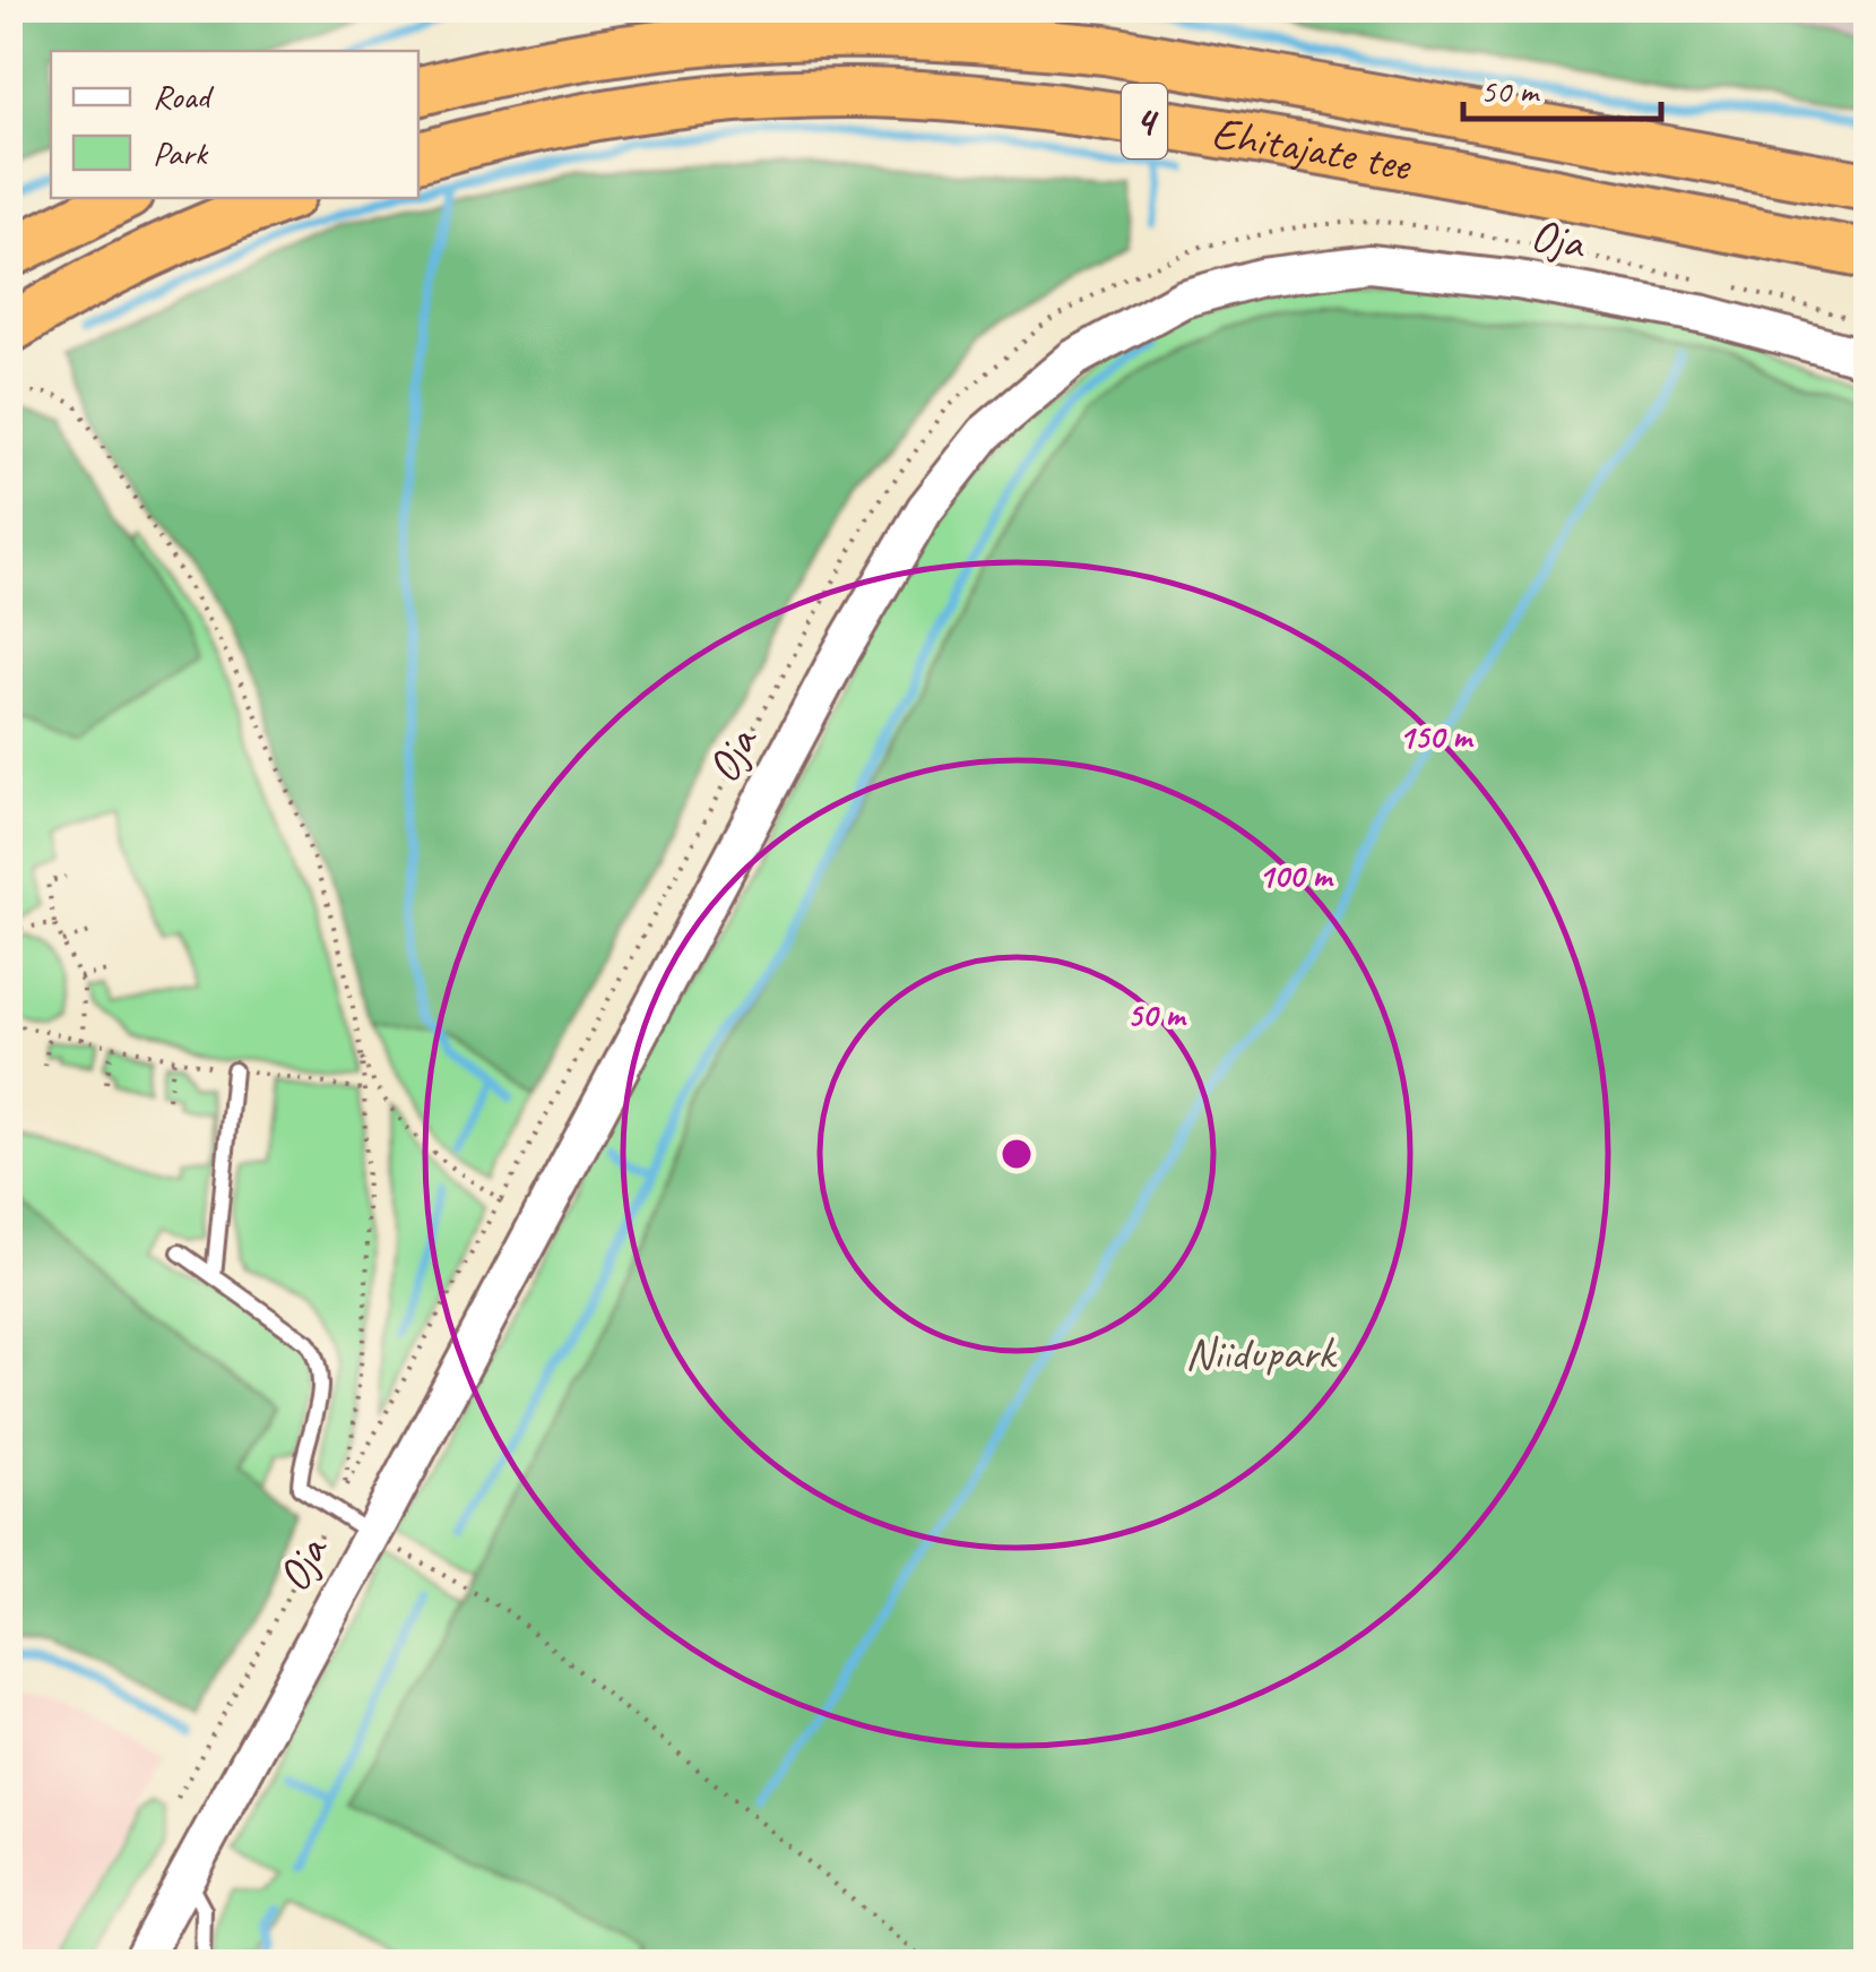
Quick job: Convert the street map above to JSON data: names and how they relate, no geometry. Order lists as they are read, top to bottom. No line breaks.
{"streets":{"highway":["4","Ehitajate tee"],"street":["Oja"]},"parks":["Niidupark"],"legend":["Road","Park"],"scale_bar":"50 m","rings":["150 m","100 m","50 m"]}
